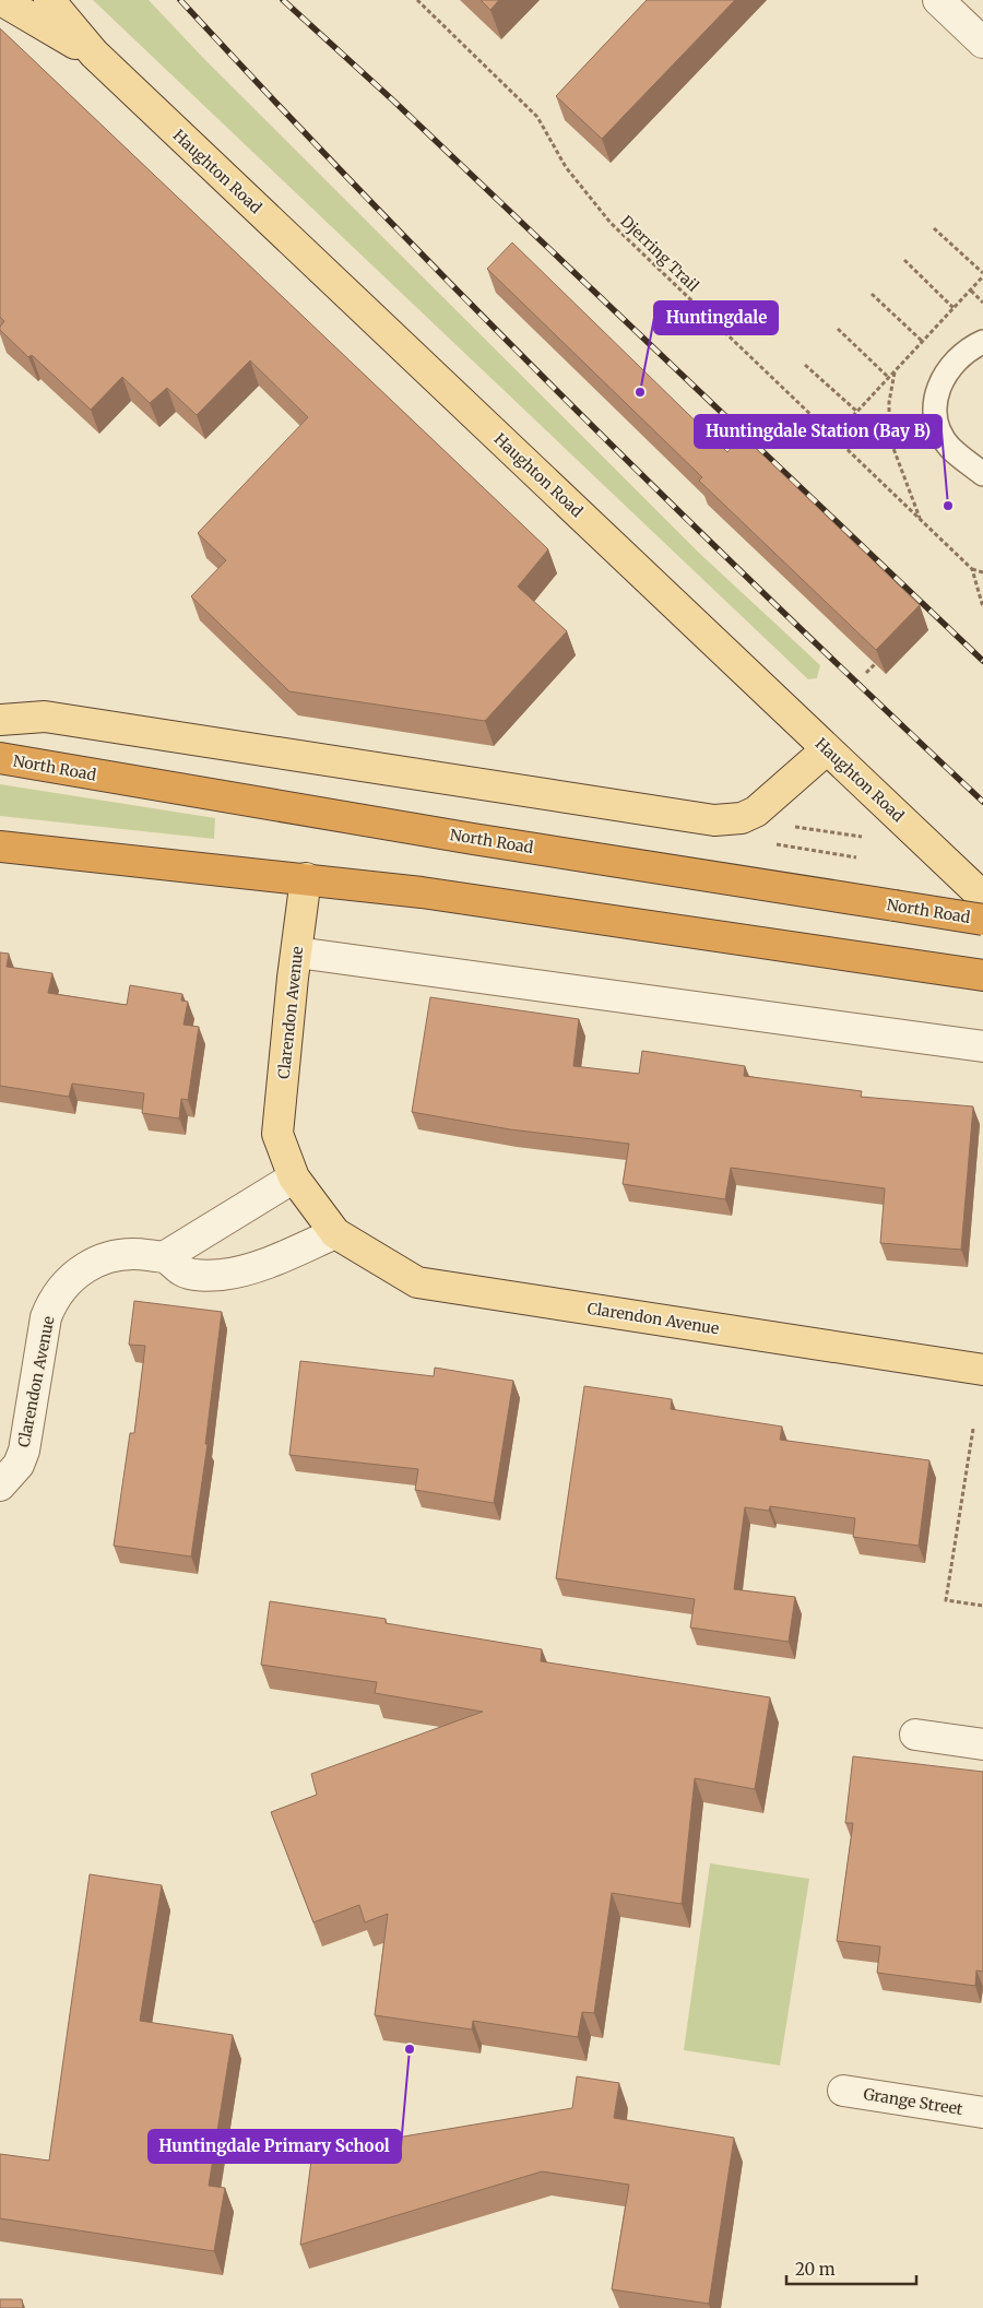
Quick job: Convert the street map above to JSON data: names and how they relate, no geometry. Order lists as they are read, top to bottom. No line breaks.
{"streets":{"highway":["North Road"],"main road":["Haughton Road","Clarendon Avenue"],"street":["Grange Street"],"path":["Djerring Trail"]},"places":["Huntingdale","Huntingdale Station (Bay B)","Huntingdale Primary School"],"scale_bar":"20 m"}
